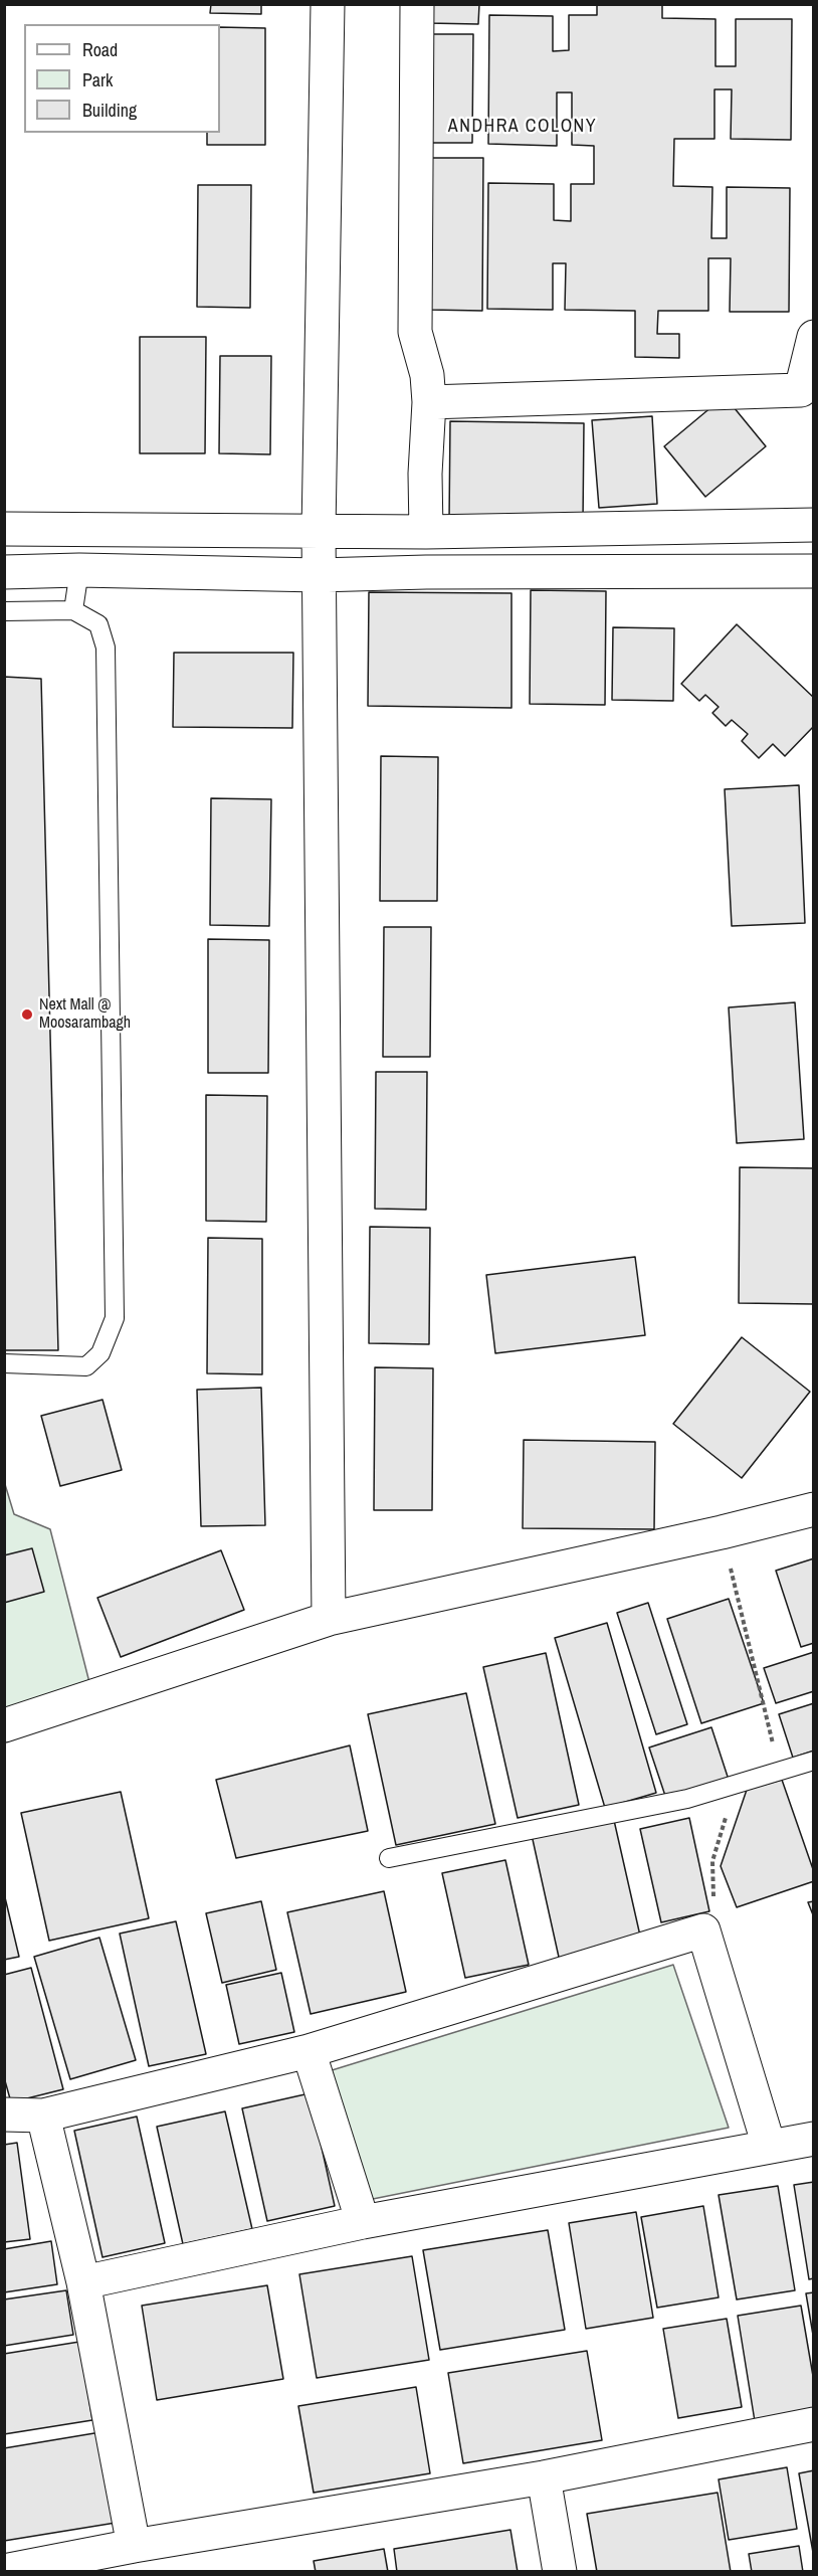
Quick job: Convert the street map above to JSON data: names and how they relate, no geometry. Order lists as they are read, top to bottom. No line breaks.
{"districts":["ANDHRA COLONY"],"places":["Next Mall @ Moosarambagh"],"legend":["Road","Park","Building"]}
